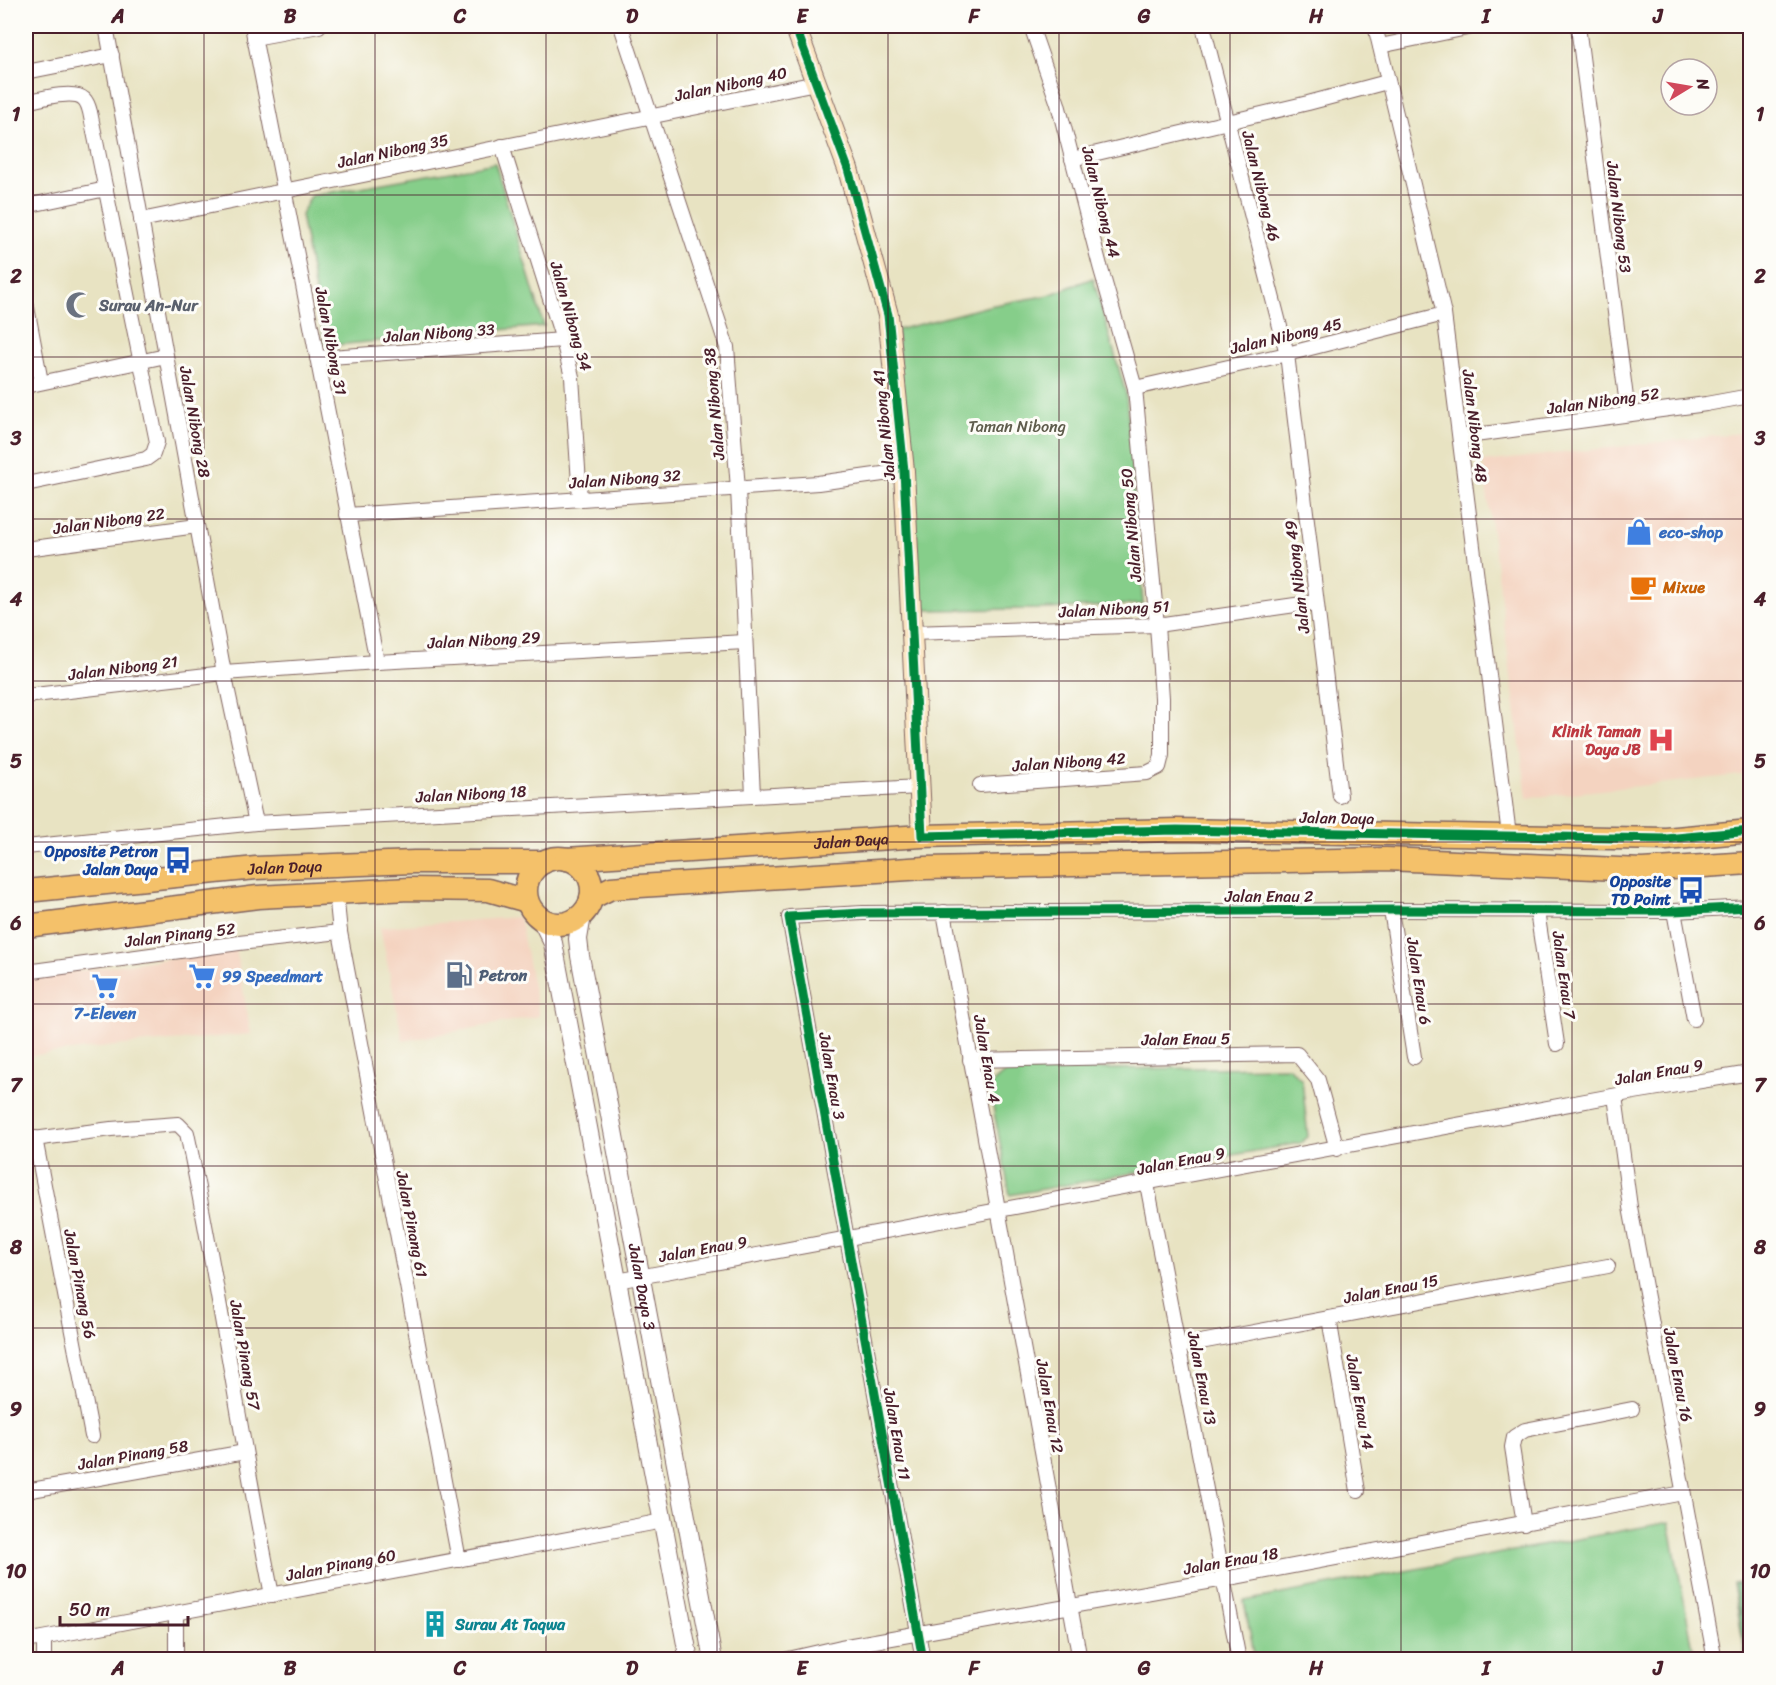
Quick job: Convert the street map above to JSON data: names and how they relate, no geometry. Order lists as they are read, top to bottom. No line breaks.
{"streets":{"main road":["Jalan Nibong 41","Jalan Daya"],"street":["Jalan Nibong 40","Jalan Nibong 35","Jalan Nibong 46","Jalan Nibong 44","Jalan Nibong 53","Jalan Nibong 34","Jalan Nibong 33","Jalan Nibong 45","Jalan Nibong 31","Jalan Nibong 52","Jalan Nibong 38","Jalan Nibong 28","Jalan Nibong 48","Jalan Nibong 32","Jalan Nibong 22","Jalan Nibong 50","Jalan Nibong 49","Jalan Nibong 51","Jalan Nibong 29","Jalan Nibong 21","Jalan Nibong 42","Jalan Nibong 18","Jalan Enau 2","Jalan Pinang 52","Jalan Enau 7","Jalan Enau 6","Jalan Enau 5","Jalan Enau 4","Jalan Enau 9","Jalan Enau 3","Jalan Pinang 61","Jalan Pinang 56","Jalan Daya 3","Jalan Enau 15","Jalan Pinang 57","Jalan Enau 16","Jalan Enau 13","Jalan Enau 14","Jalan Enau 12","Jalan Enau 11","Jalan Pinang 58","Jalan Enau 18","Jalan Pinang 60"]},"crossings":[["Jalan Nibong 40","Jalan Nibong 35"],["Jalan Nibong 40","Jalan Nibong 38"],["Jalan Nibong 40","Jalan Nibong 41"],["Jalan Nibong 35","Jalan Nibong 34"],["Jalan Nibong 35","Jalan Nibong 31"],["Jalan Nibong 35","Jalan Nibong 38"],["Jalan Nibong 35","Jalan Nibong 28"],["Jalan Nibong 46","Jalan Nibong 45"],["Jalan Nibong 46","Jalan Nibong 49"],["Jalan Nibong 44","Jalan Nibong 45"],["Jalan Nibong 44","Jalan Nibong 50"],["Jalan Nibong 53","Jalan Nibong 52"],["Jalan Nibong 34","Jalan Nibong 33"],["Jalan Nibong 34","Jalan Nibong 32"],["Jalan Nibong 33","Jalan Nibong 31"],["Jalan Nibong 45","Jalan Nibong 48"],["Jalan Nibong 45","Jalan Nibong 50"],["Jalan Nibong 45","Jalan Nibong 49"],["Jalan Nibong 31","Jalan Nibong 32"],["Jalan Nibong 31","Jalan Nibong 29"],["Jalan Nibong 52","Jalan Nibong 48"],["Jalan Nibong 38","Jalan Nibong 32"],["Jalan Nibong 38","Jalan Nibong 29"],["Jalan Nibong 38","Jalan Nibong 18"],["Jalan Nibong 28","Jalan Nibong 22"],["Jalan Nibong 28","Jalan Nibong 29"],["Jalan Nibong 28","Jalan Nibong 21"],["Jalan Nibong 28","Jalan Nibong 18"],["Jalan Nibong 41","Jalan Nibong 32"],["Jalan Nibong 41","Jalan Nibong 51"],["Jalan Nibong 41","Jalan Nibong 18"],["Jalan Nibong 41","Jalan Daya"],["Jalan Nibong 48","Jalan Daya"],["Jalan Nibong 50","Jalan Nibong 51"],["Jalan Nibong 50","Jalan Nibong 42"],["Jalan Nibong 49","Jalan Nibong 51"],["Jalan Nibong 29","Jalan Nibong 21"],["Jalan Daya","Jalan Pinang 61"],["Jalan Daya","Jalan Daya 3"],["Jalan Enau 2","Jalan Enau 7"],["Jalan Enau 2","Jalan Enau 6"],["Jalan Enau 2","Jalan Enau 4"],["Jalan Enau 2","Jalan Enau 3"],["Jalan Pinang 52","Jalan Pinang 61"],["Jalan Enau 5","Jalan Enau 4"],["Jalan Enau 5","Jalan Enau 9"],["Jalan Enau 4","Jalan Enau 9"],["Jalan Enau 4","Jalan Enau 12"],["Jalan Enau 9","Jalan Enau 3"],["Jalan Enau 9","Jalan Daya 3"],["Jalan Enau 9","Jalan Enau 16"],["Jalan Enau 9","Jalan Enau 13"],["Jalan Enau 9","Jalan Enau 12"],["Jalan Enau 9","Jalan Enau 11"],["Jalan Enau 3","Jalan Enau 11"],["Jalan Pinang 61","Jalan Pinang 60"],["Jalan Pinang 56","Jalan Pinang 57"],["Jalan Daya 3","Jalan Pinang 60"],["Jalan Enau 15","Jalan Enau 13"],["Jalan Enau 15","Jalan Enau 14"],["Jalan Pinang 57","Jalan Pinang 58"],["Jalan Pinang 57","Jalan Pinang 60"],["Jalan Enau 16","Jalan Enau 18"],["Jalan Enau 13","Jalan Enau 18"],["Jalan Enau 12","Jalan Enau 18"],["Jalan Enau 11","Jalan Enau 18"]],"parks":["Taman Nibong"],"places":{"mosque":["Surau An-Nur"],"shop":["eco-shop"],"cafe":["Mixue"],"hospital":["Klinik Taman Daya JB"],"bus stop":["Opposite Petron Jalan Daya","Opposite TD Point"],"fuel station":["Petron"],"supermarket":["99 Speedmart","7-Eleven"],"building":["Surau At Taqwa"]},"scale_bar":"50 m","north":"right","grid":{"columns":["A","B","C","D","E","F","G","H","I","J"],"rows":["1","2","3","4","5","6","7","8","9","10"]}}
